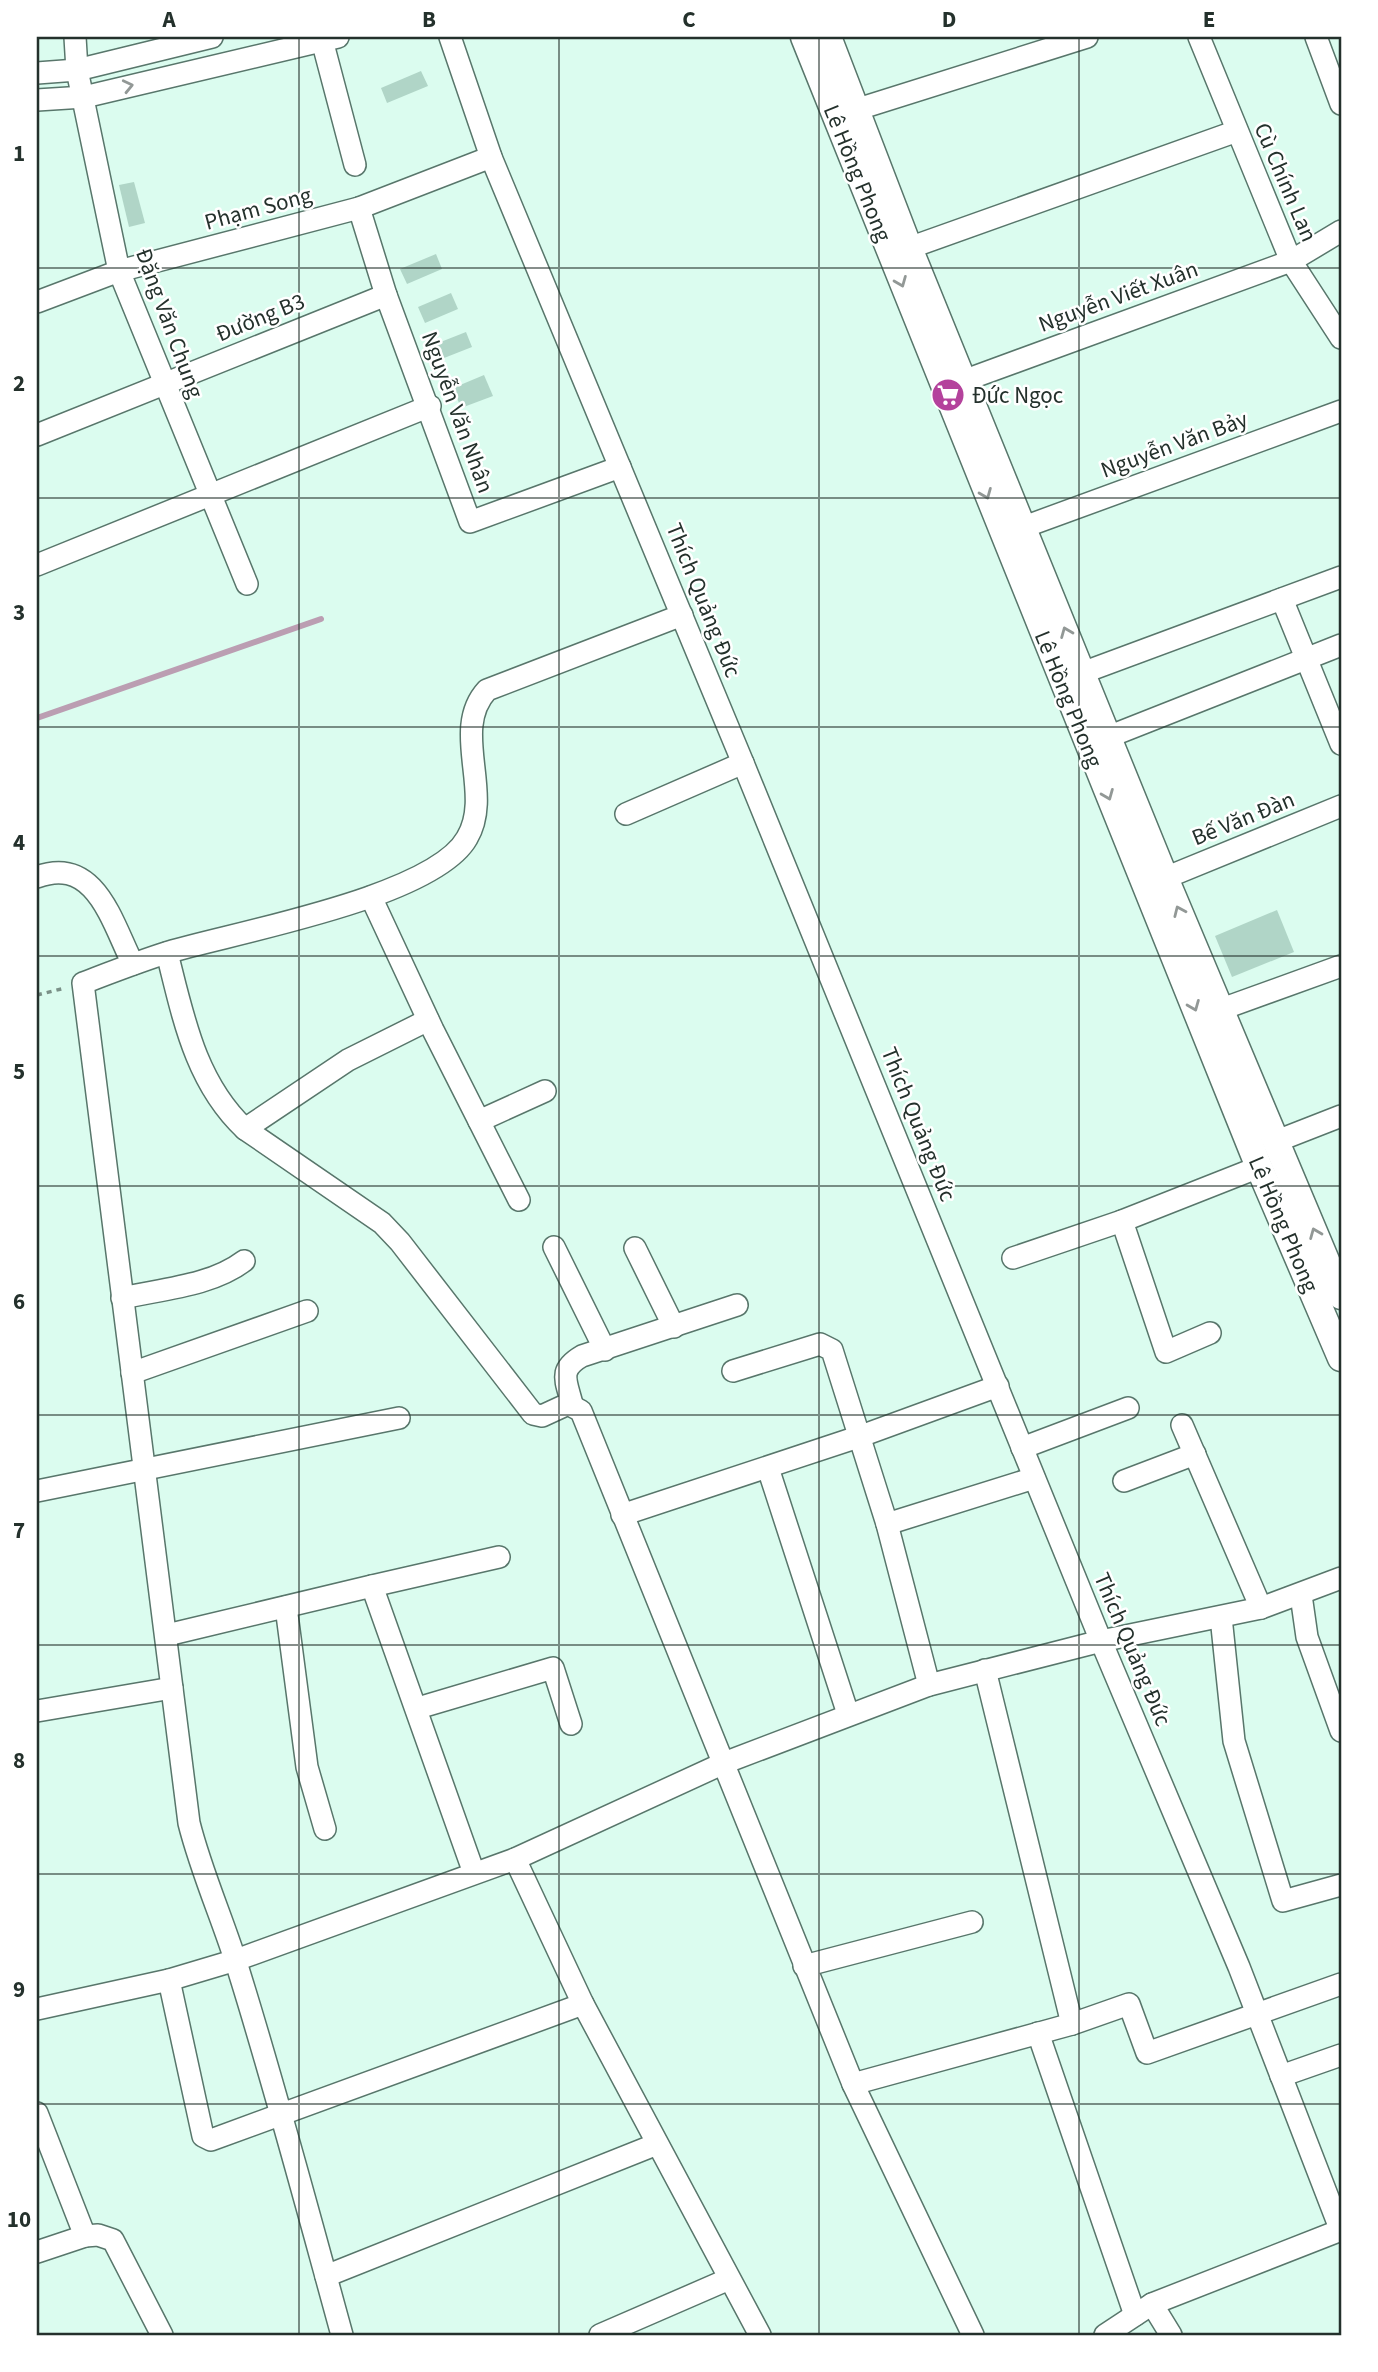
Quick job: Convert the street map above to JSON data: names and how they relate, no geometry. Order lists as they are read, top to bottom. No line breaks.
{"streets":{"main road":["Lê Hồng Phong"],"street":["Cù Chính Lan","Phạm Song","Nguyễn Viết Xuân","Đường B3","Đặng Văn Chung","Nguyễn Văn Nhân","Nguyễn Văn Bảy","Thích Quảng Đức","Bế Văn Đàn"]},"crossings":[["Lê Hồng Phong","Nguyễn Viết Xuân"],["Lê Hồng Phong","Nguyễn Văn Bảy"],["Lê Hồng Phong","Bế Văn Đàn"],["Cù Chính Lan","Nguyễn Viết Xuân"],["Phạm Song","Đặng Văn Chung"],["Phạm Song","Nguyễn Văn Nhân"],["Phạm Song","Thích Quảng Đức"],["Đường B3","Đặng Văn Chung"],["Đường B3","Nguyễn Văn Nhân"],["Nguyễn Văn Nhân","Thích Quảng Đức"]],"places":{"supermarket":["Đức Ngọc"]},"grid":{"columns":["A","B","C","D","E"],"rows":["1","2","3","4","5","6","7","8","9","10"]}}
